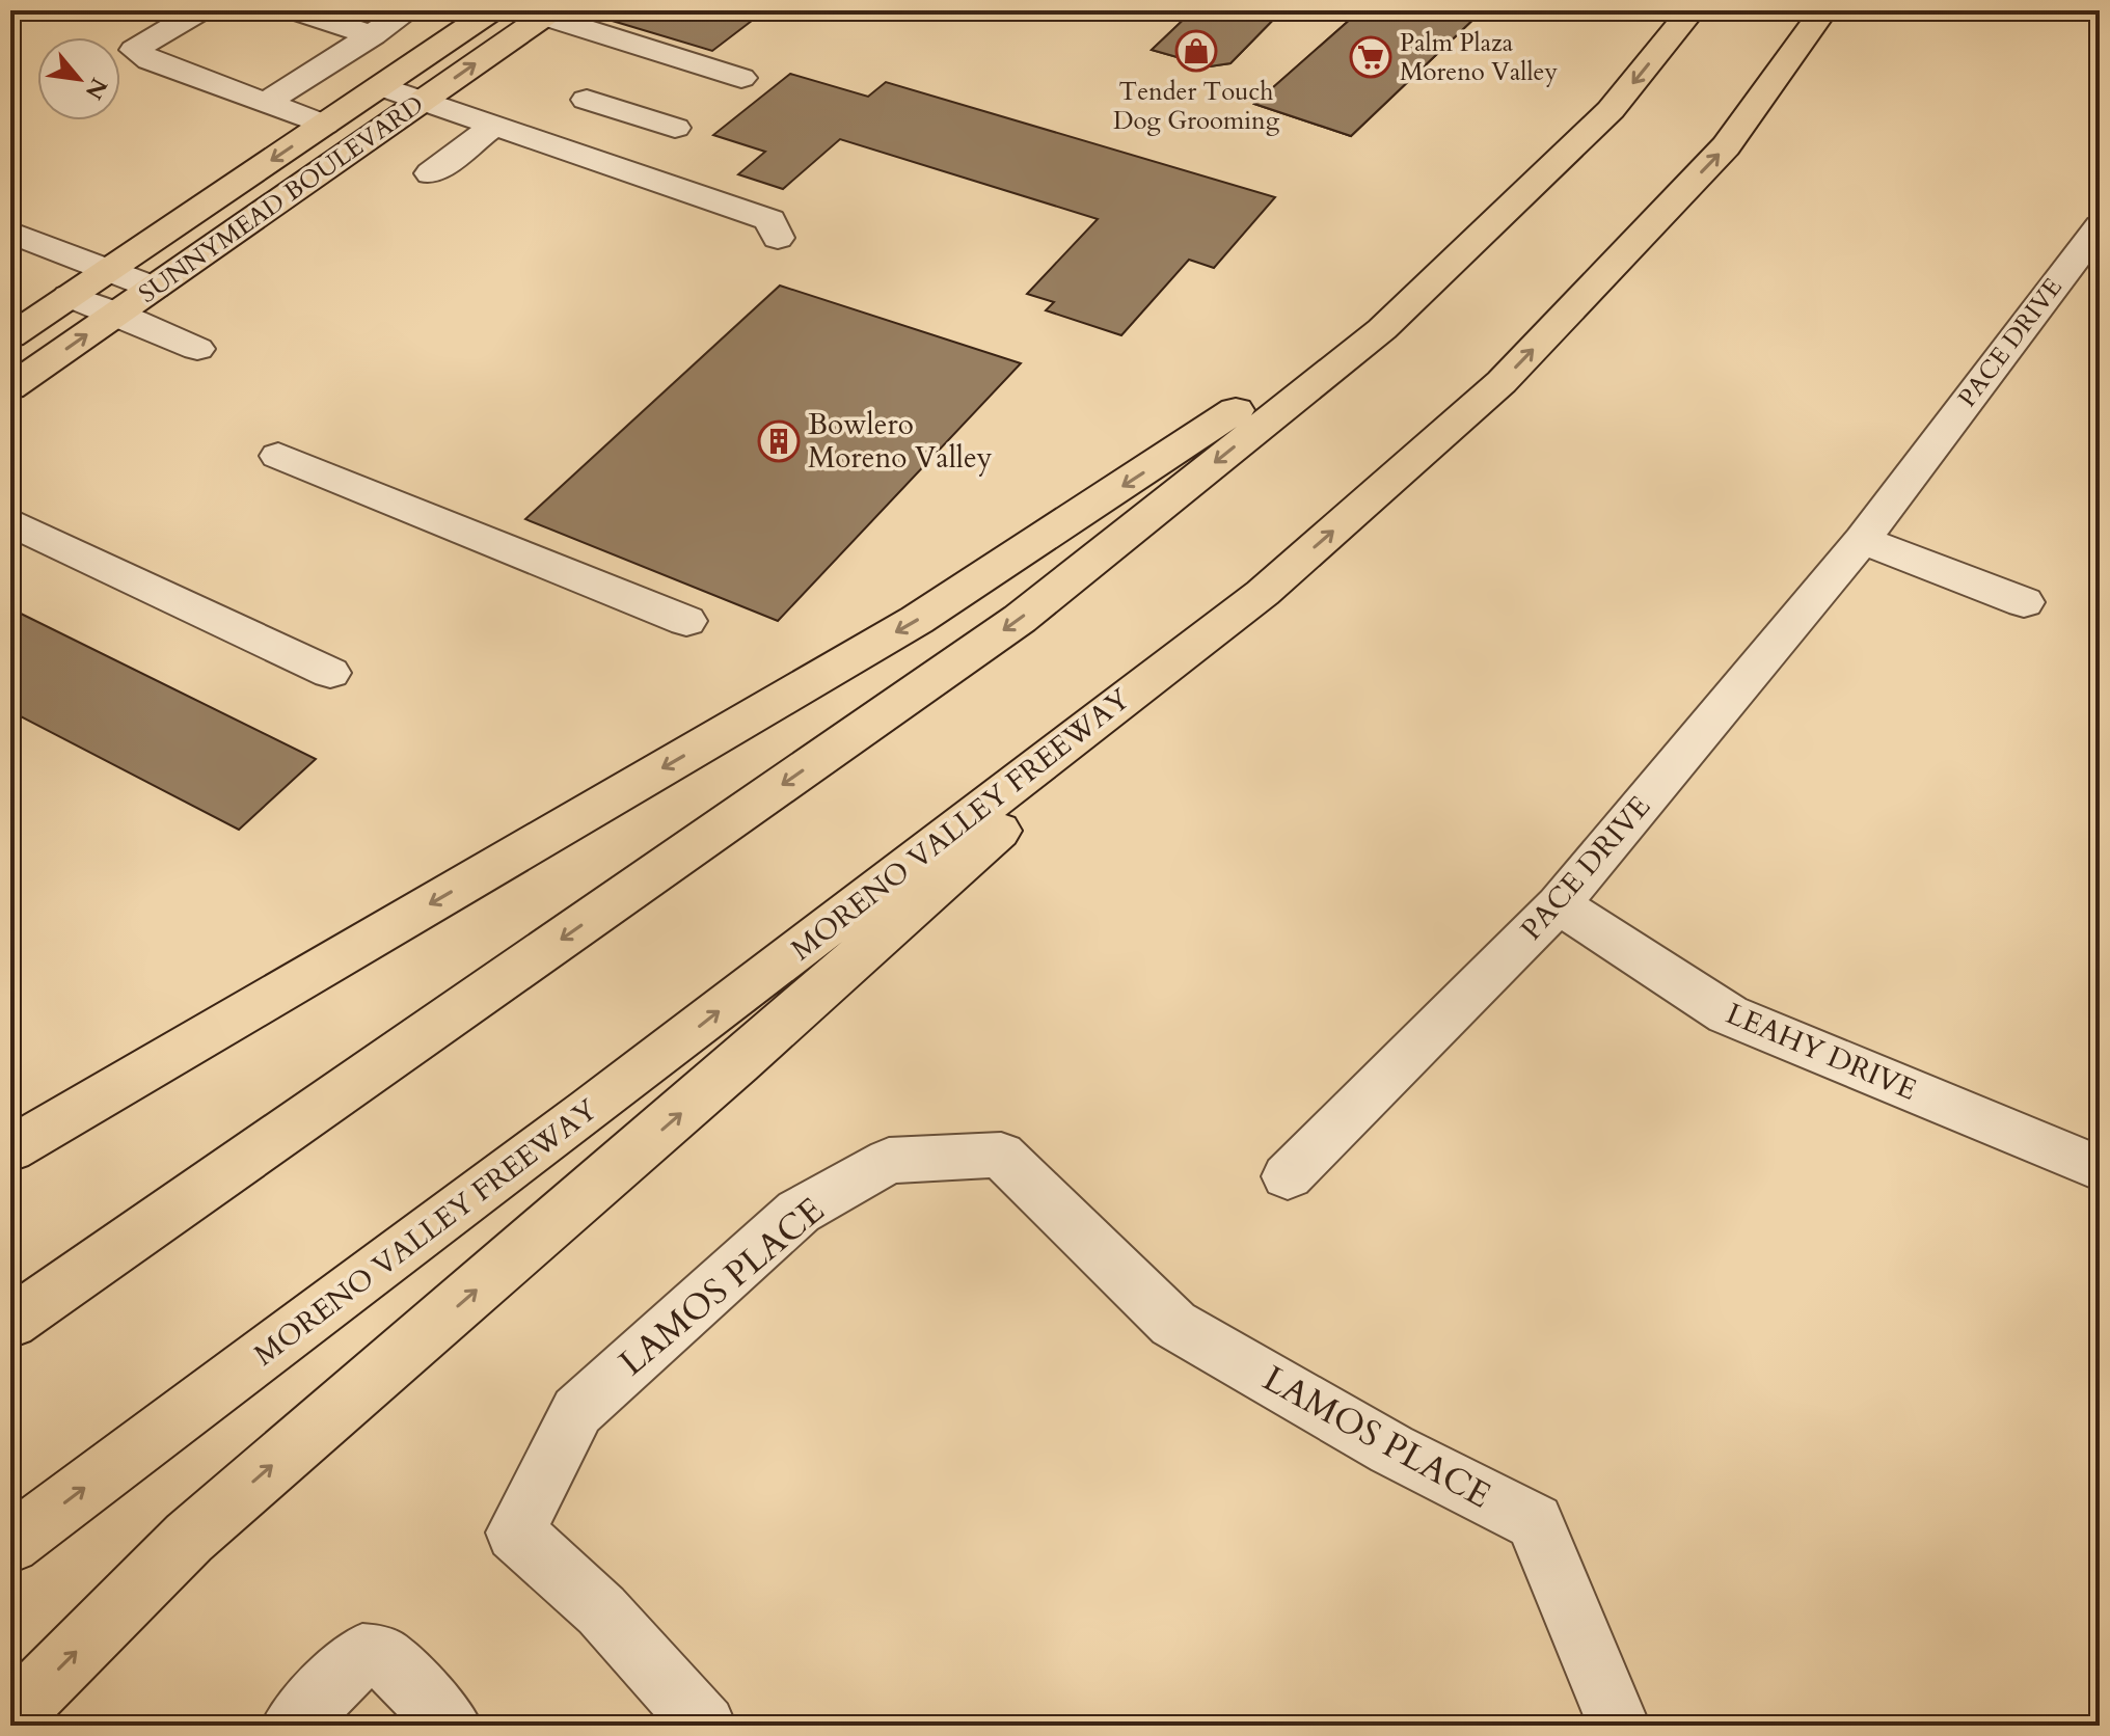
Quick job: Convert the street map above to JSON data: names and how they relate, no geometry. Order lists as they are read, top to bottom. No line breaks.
{"streets":{"main road":["SUNNYMEAD BOULEVARD","MORENO VALLEY FREEWAY"],"street":["PACE DRIVE","LEAHY DRIVE","LAMOS PLACE"]},"crossings":[["PACE DRIVE","LEAHY DRIVE"]],"places":{"shop":["Tender Touch Dog Grooming"],"supermarket":["Palm Plaza Moreno Valley"],"building":["Bowlero Moreno Valley"]},"north":"bottom right"}
